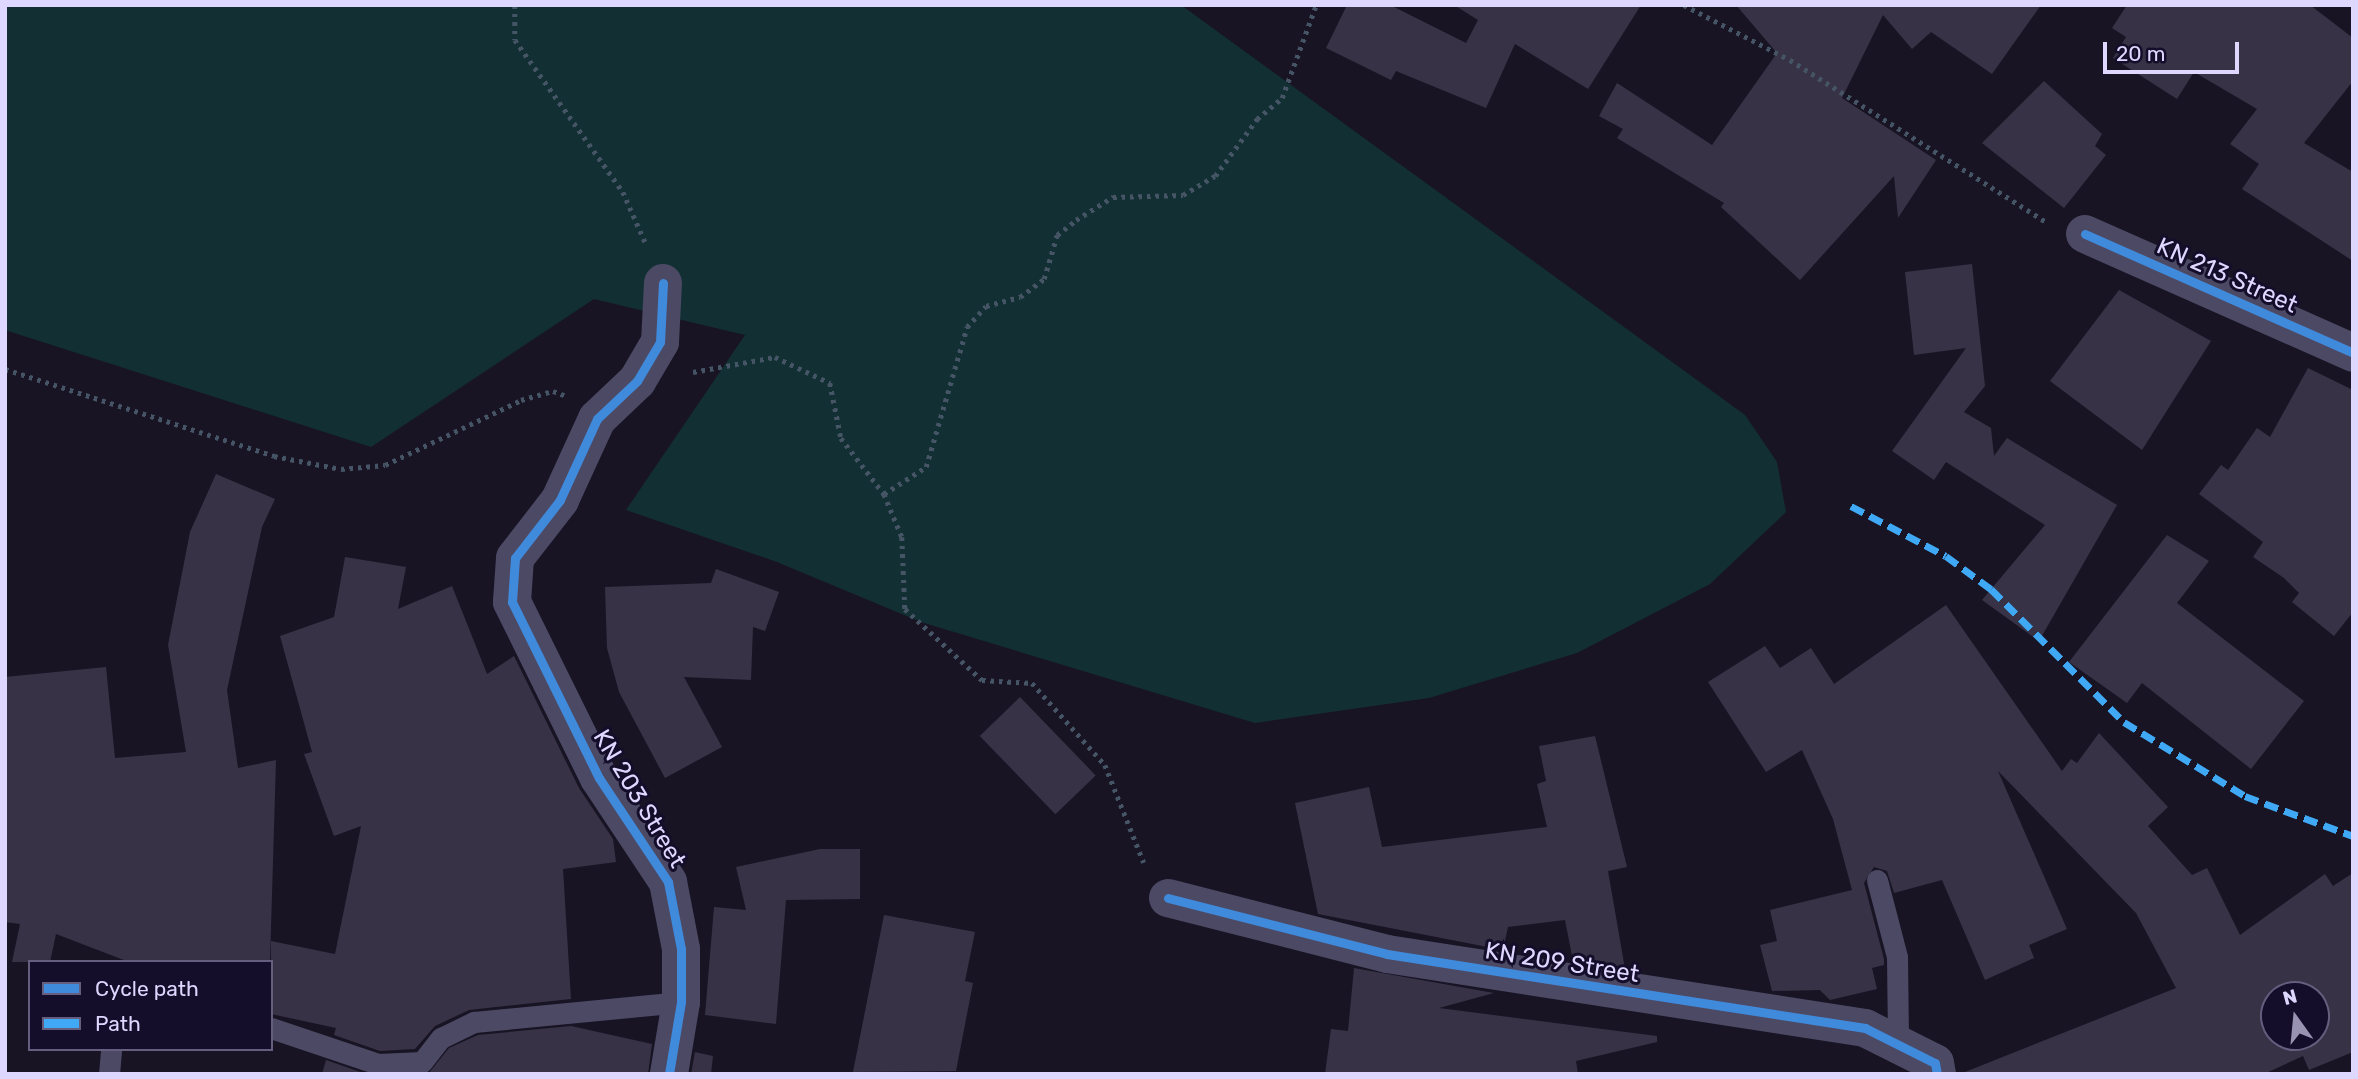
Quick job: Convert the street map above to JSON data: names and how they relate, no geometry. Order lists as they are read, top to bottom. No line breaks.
{"streets":{"street":["KN 213 Street","KN 203 Street","KN 209 Street"]},"legend":["Cycle path","Path"],"scale_bar":"20 m","north":"top"}
